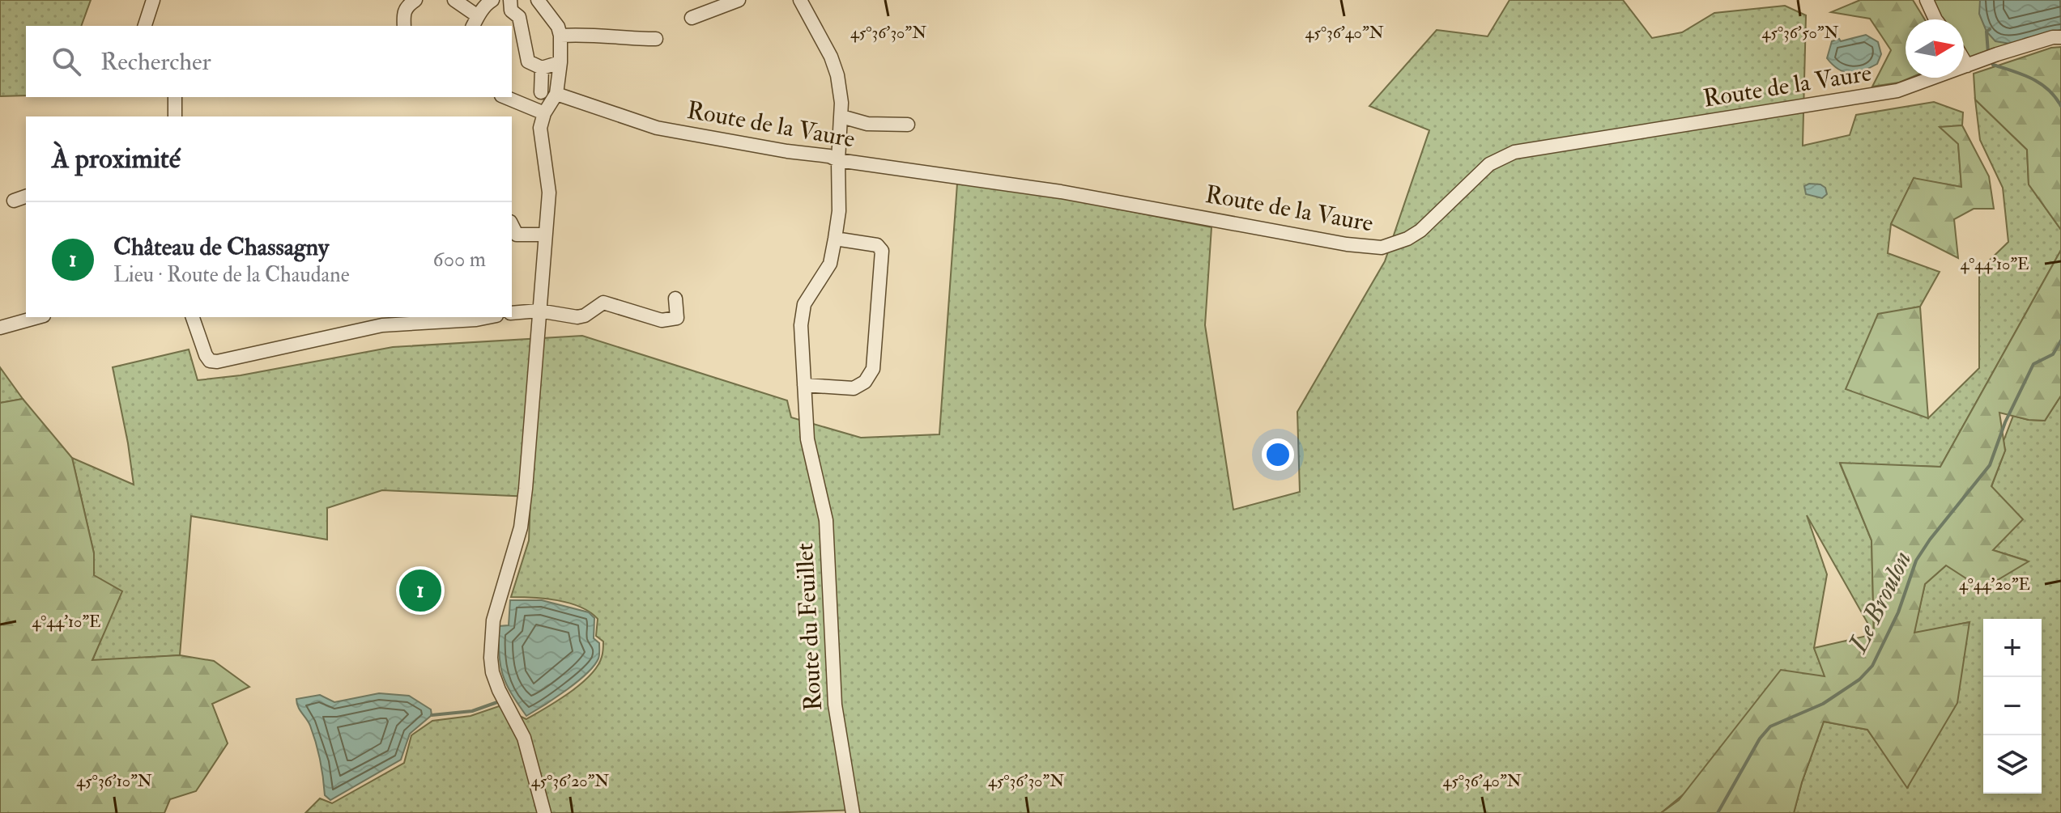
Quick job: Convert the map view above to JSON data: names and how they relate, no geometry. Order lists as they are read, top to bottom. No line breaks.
{"streets":{"street":["Route de la Vaure","Route du Feuillet"]},"crossings":[["Route de la Vaure","Route du Feuillet"]],"water":["Le Broulon"],"north":"right","page":{"search":"Rechercher","heading":"À proximité","list":[{"mark":"1","name":"Château de Chassagny","note":"Lieu · Route de la Chaudane","value":"600 m"}],"pins":"1","map_buttons":["+","−"]},"coordinates":["45°36'30\"N","45°36'40\"N","45°36'50\"N","4°44'10\"E","4°44'20\"E","45°36'10\"N","45°36'20\"N"]}
